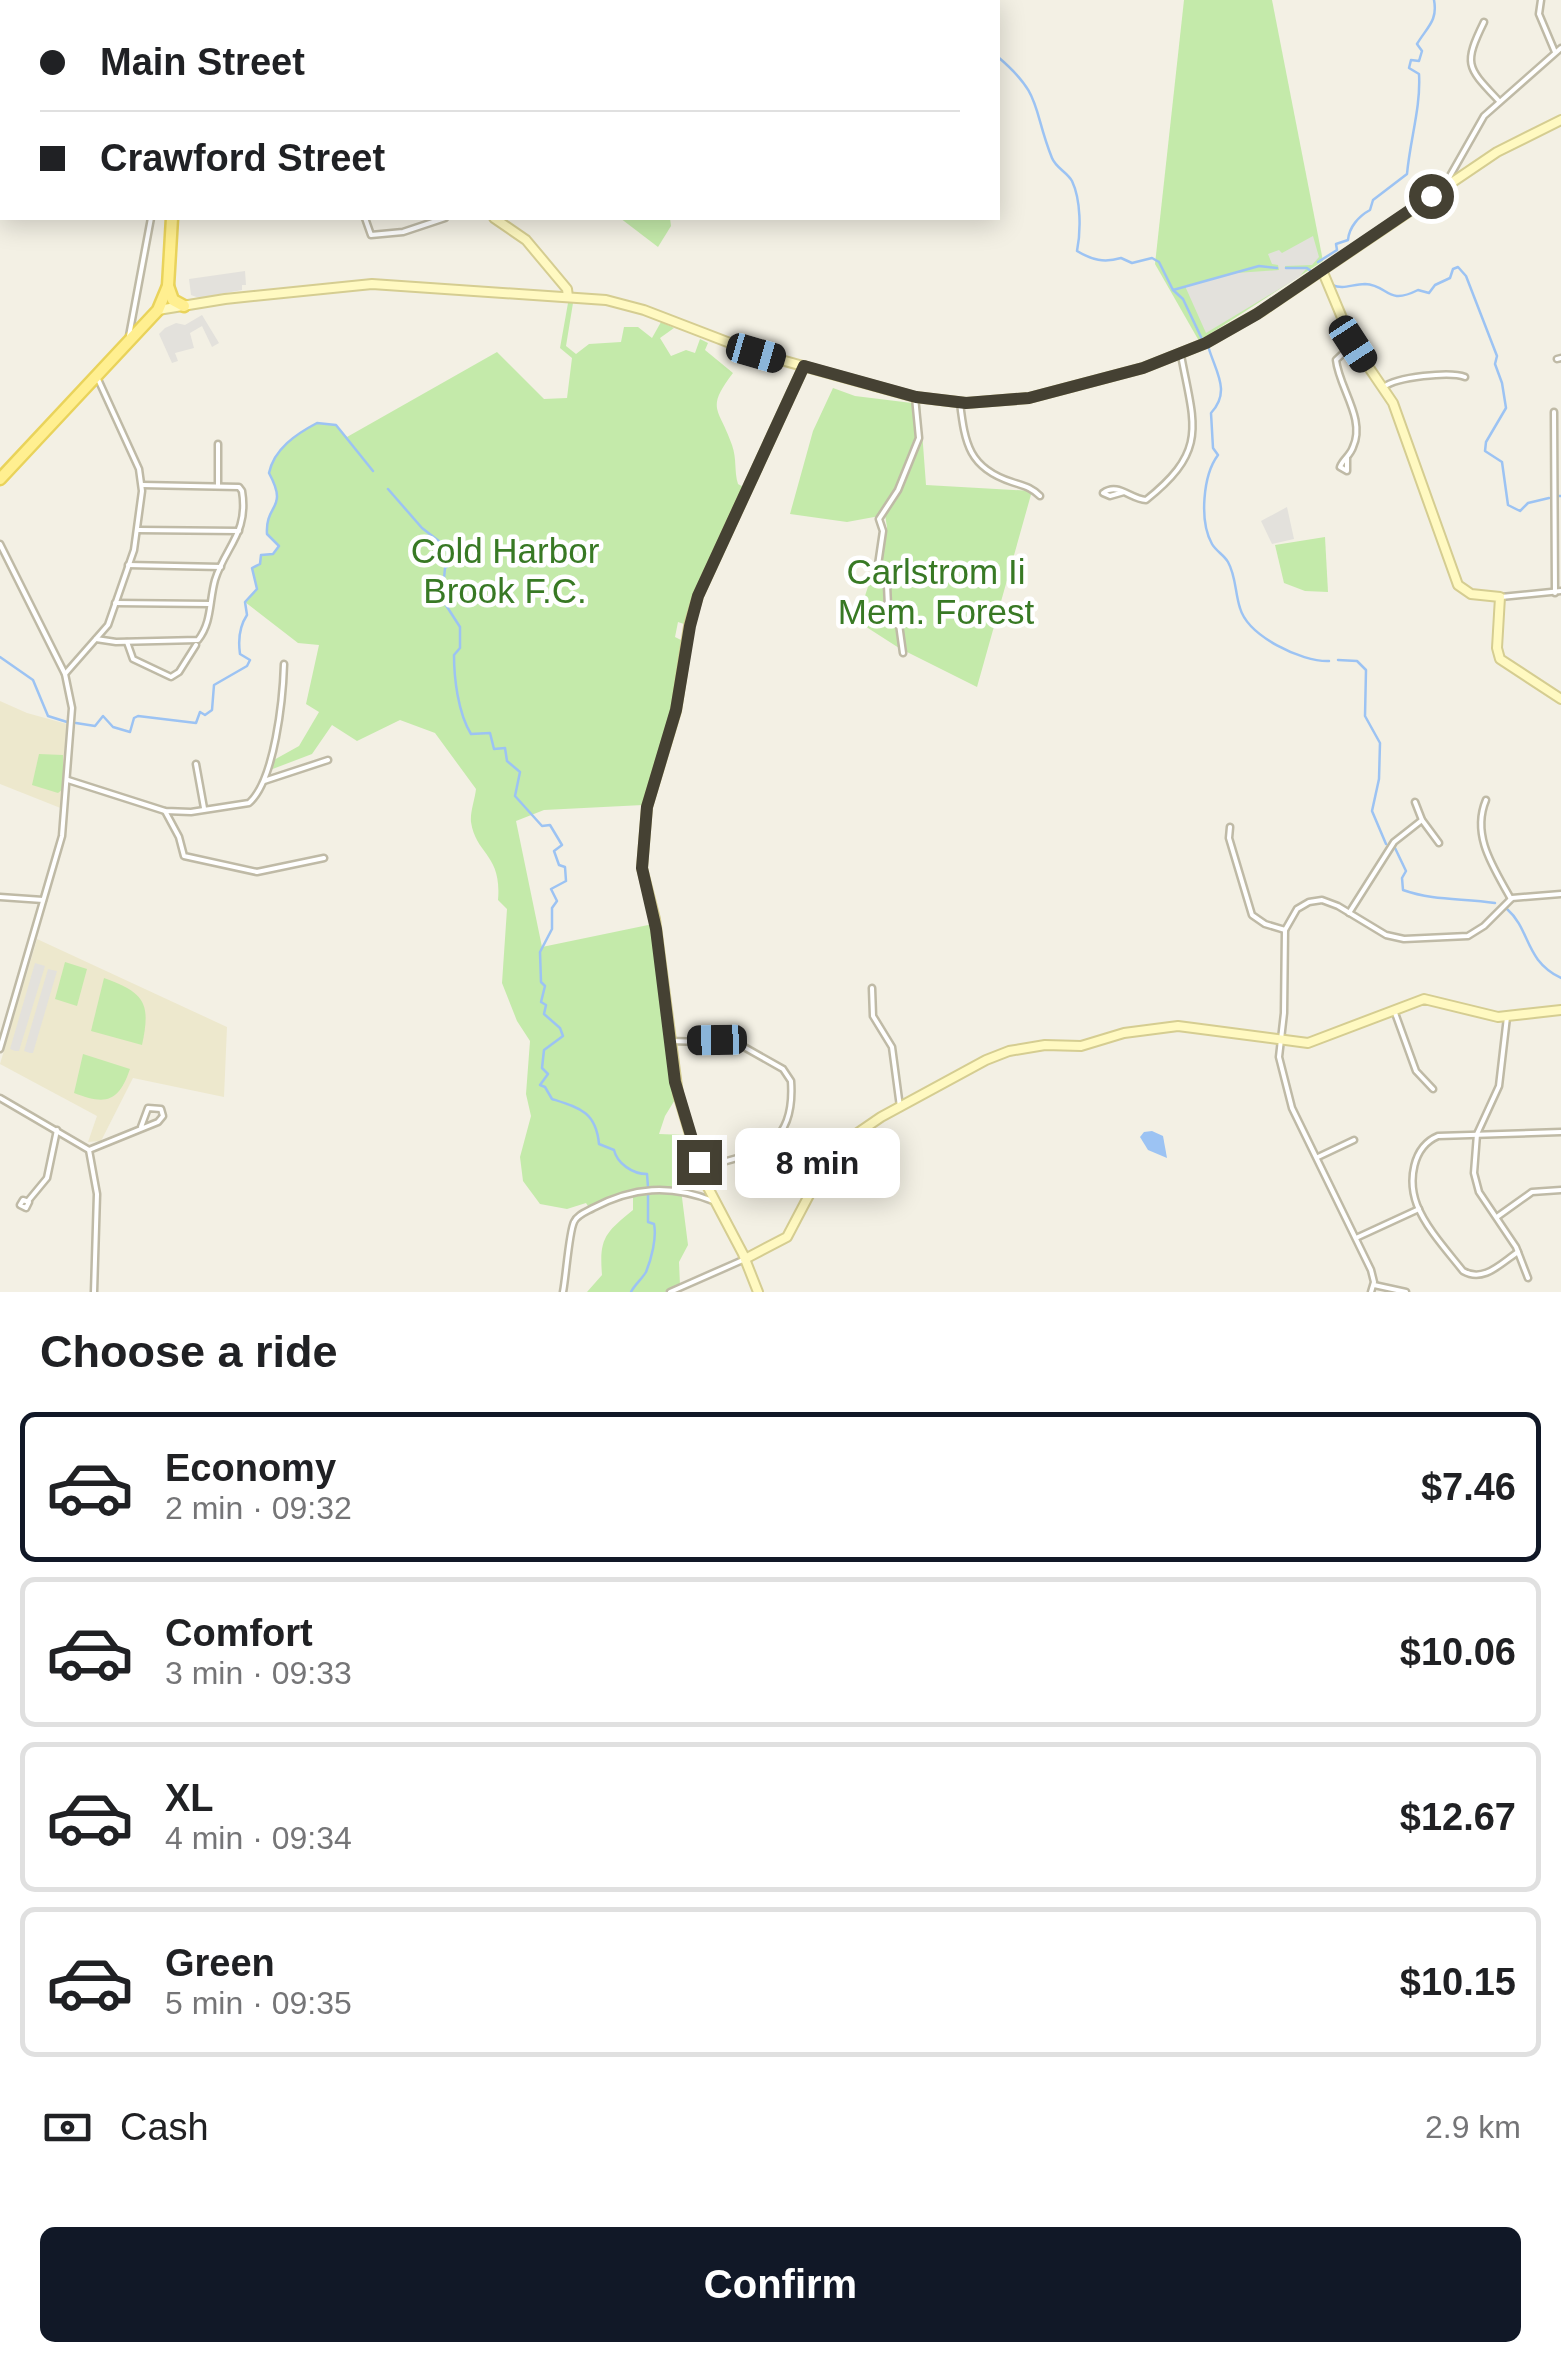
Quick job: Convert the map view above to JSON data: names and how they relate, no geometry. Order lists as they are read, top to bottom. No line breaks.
{"parks":["Cold Harbor Brook F.C.","Carlstrom Ii Mem. Forest"],"page":{"banner":["Main Street","Crawford Street"],"bubble":"8 min","heading":"Choose a ride","list":[{"name":"Economy","note":"2 min · 09:32","value":"$7.46"},{"name":"Comfort","note":"3 min · 09:33","value":"$10.06"},{"name":"XL","note":"4 min · 09:34","value":"$12.67"},{"name":"Green","note":"5 min · 09:35","value":"$10.15"}],"pay":["Cash","2.9 km"],"buttons":"Confirm"}}
